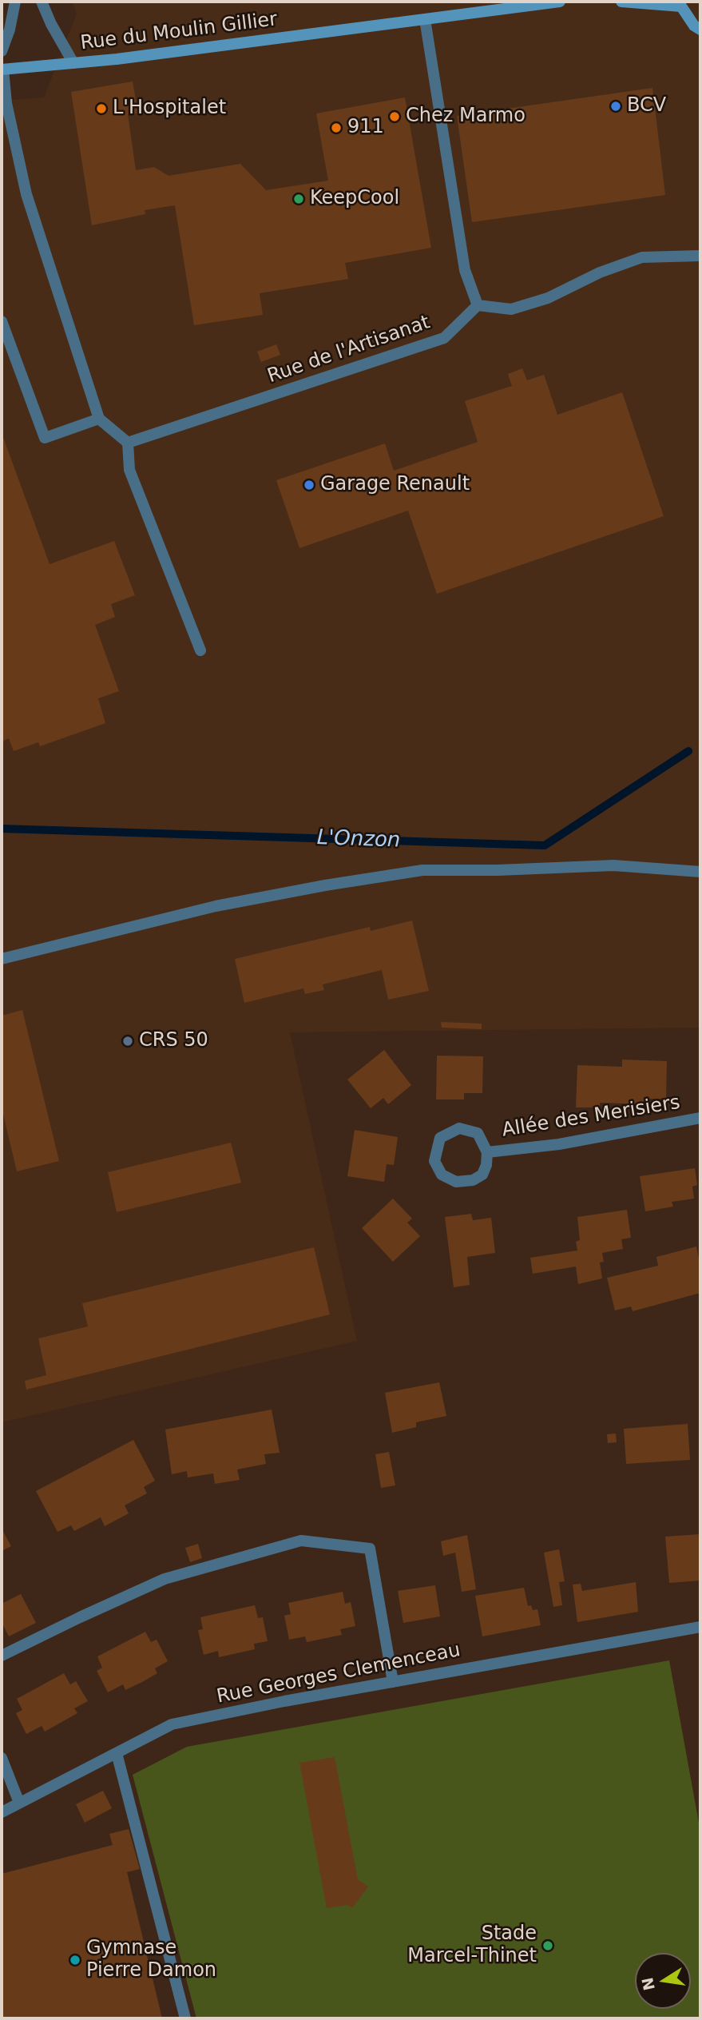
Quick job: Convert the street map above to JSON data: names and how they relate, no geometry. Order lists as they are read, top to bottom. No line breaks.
{"streets":{"main road":["Rue du Moulin Gillier"],"street":["Rue de l'Artisanat","Allée des Merisiers","Rue Georges Clemenceau"]},"water":["L'Onzon"],"places":["BCV","L'Hospitalet","Chez Marmo","911","KeepCool","Garage Renault","CRS 50","Stade Marcel-Thinet","Gymnase Pierre Damon"],"north":"left"}
